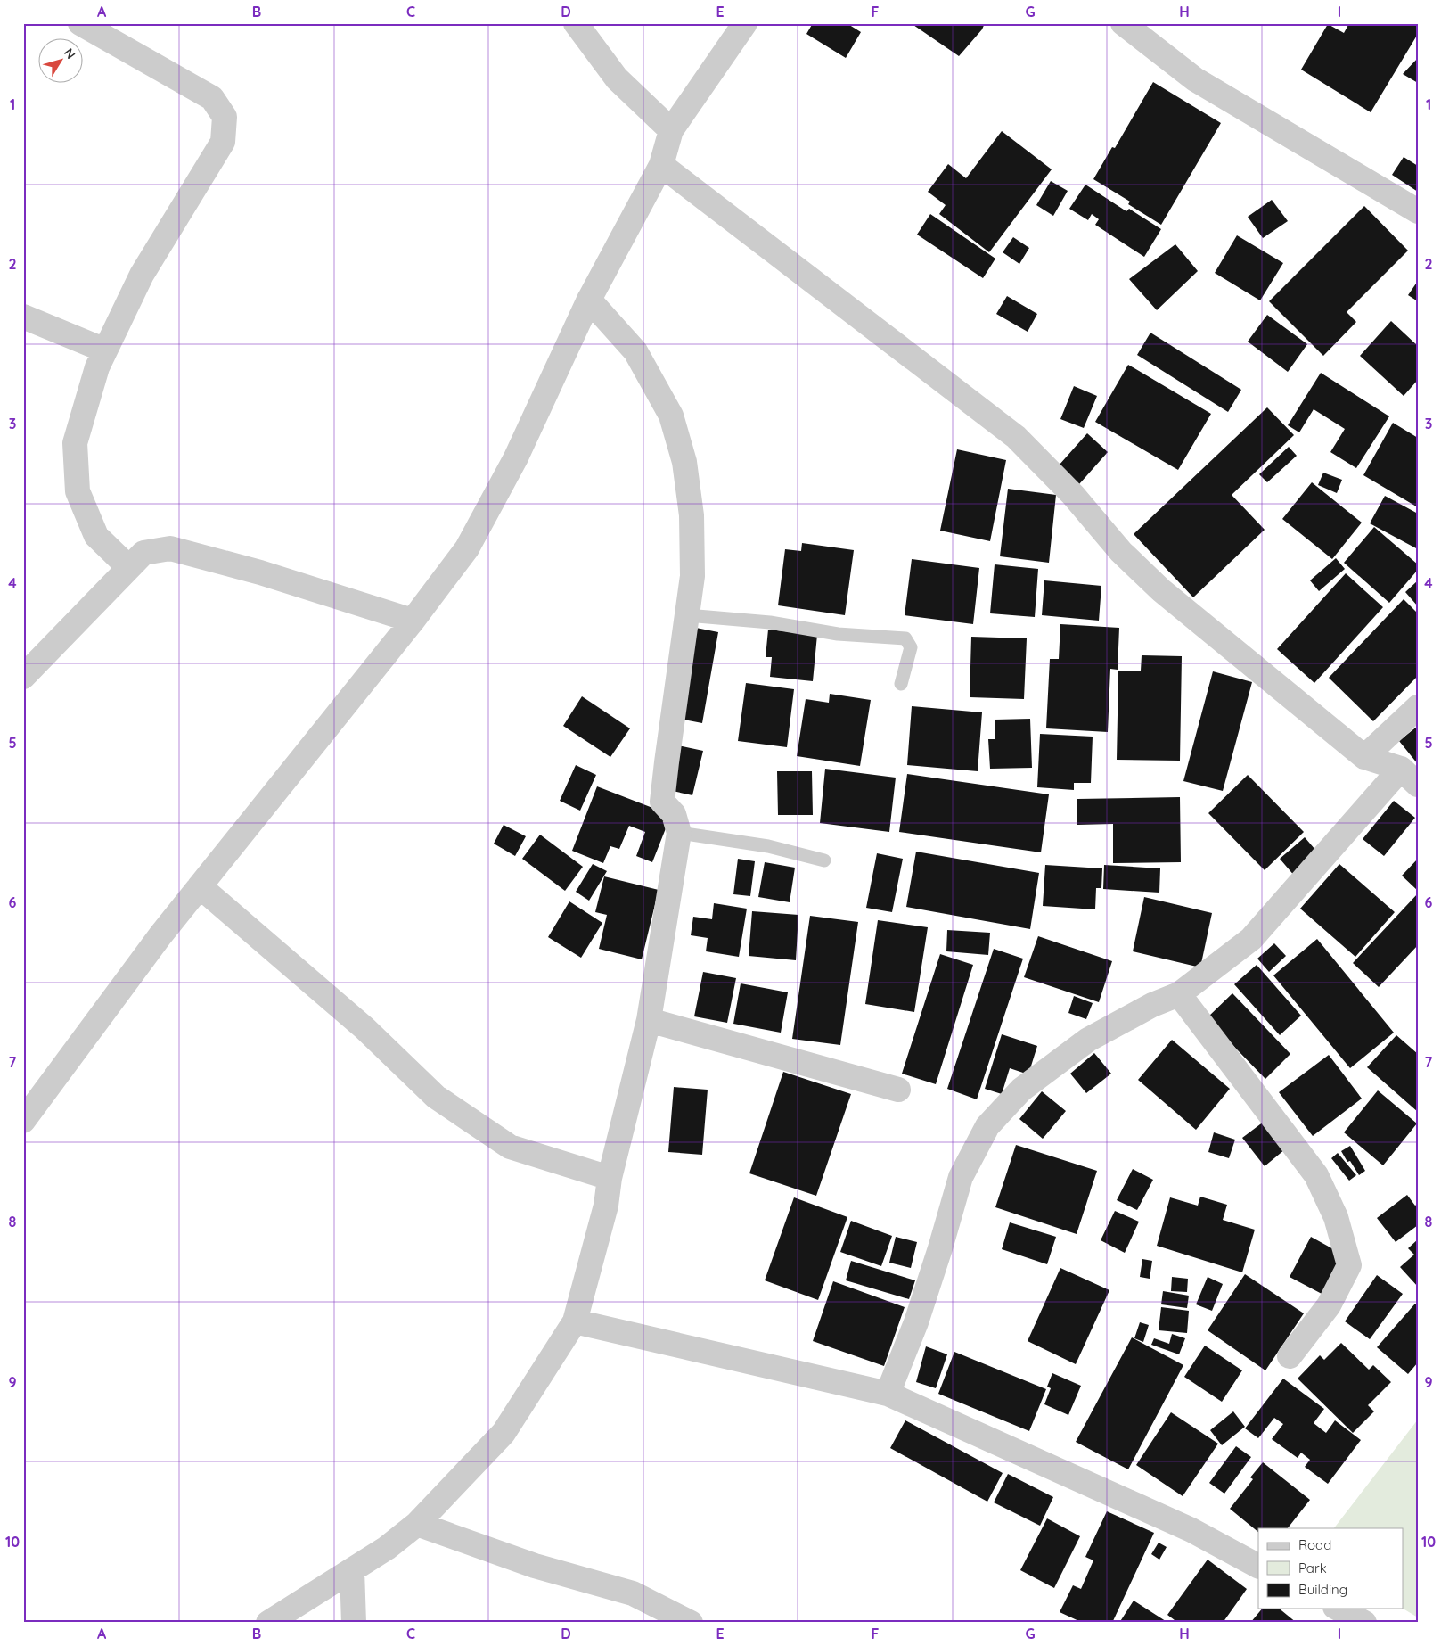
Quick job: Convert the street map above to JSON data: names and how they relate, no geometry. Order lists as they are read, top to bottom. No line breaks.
{"legend":["Road","Park","Building"],"north":"top right","grid":{"columns":["A","B","C","D","E","F","G","H","I"],"rows":["1","2","3","4","5","6","7","8","9","10"]}}
